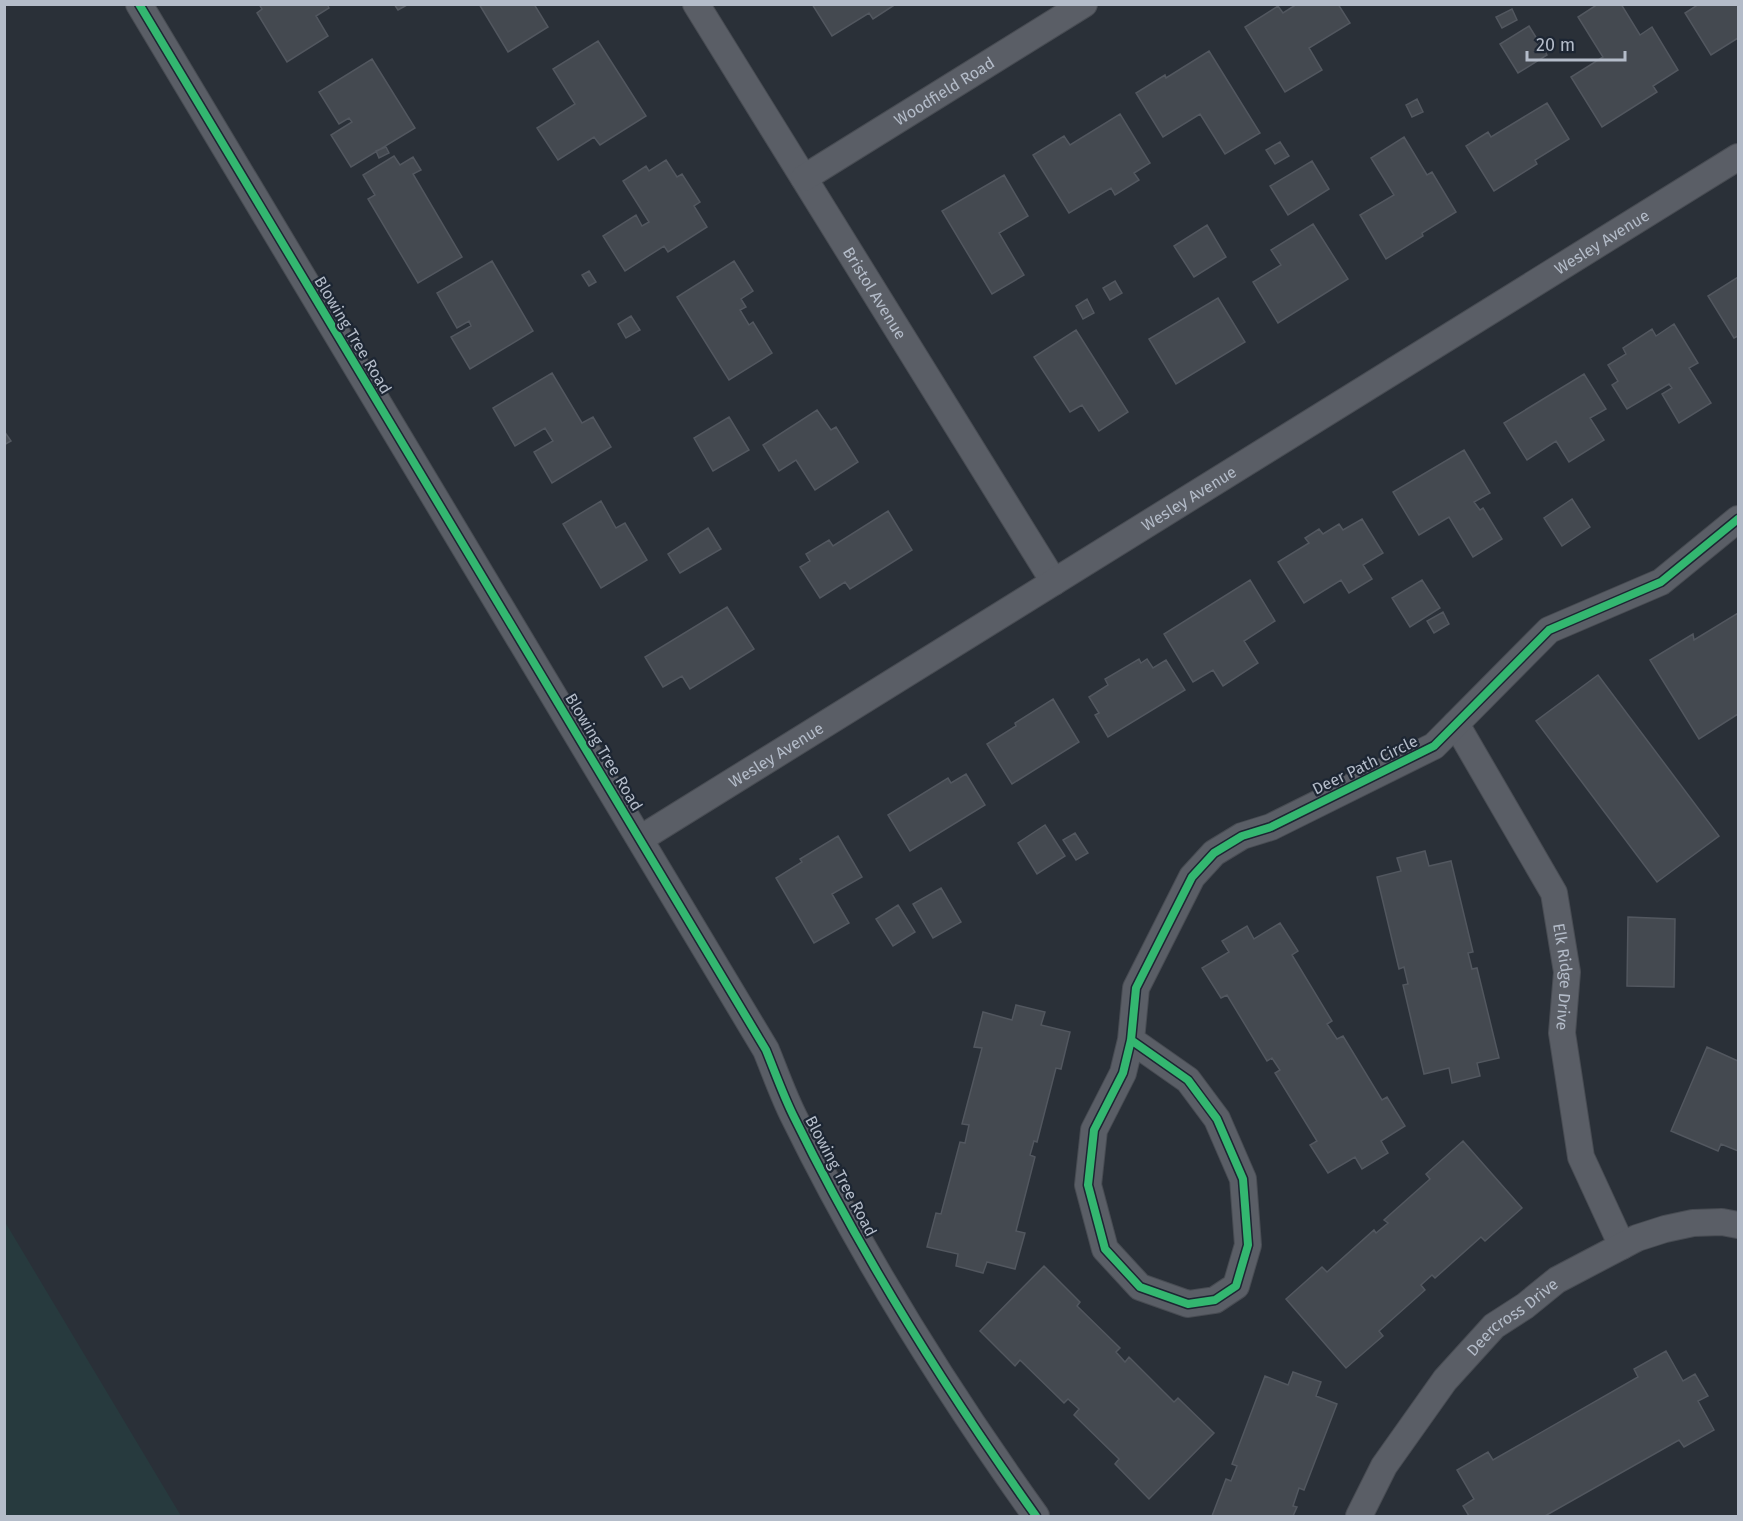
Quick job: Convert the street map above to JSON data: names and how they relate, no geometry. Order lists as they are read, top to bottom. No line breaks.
{"streets":{"street":["Woodfield Road","Wesley Avenue","Bristol Avenue","Blowing Tree Road","Deer Path Circle","Elk Ridge Drive","Deercross Drive"]},"crossings":[["Woodfield Road","Bristol Avenue"],["Wesley Avenue","Bristol Avenue"],["Wesley Avenue","Blowing Tree Road"],["Deer Path Circle","Elk Ridge Drive"],["Elk Ridge Drive","Deercross Drive"]],"scale_bar":"20 m"}
